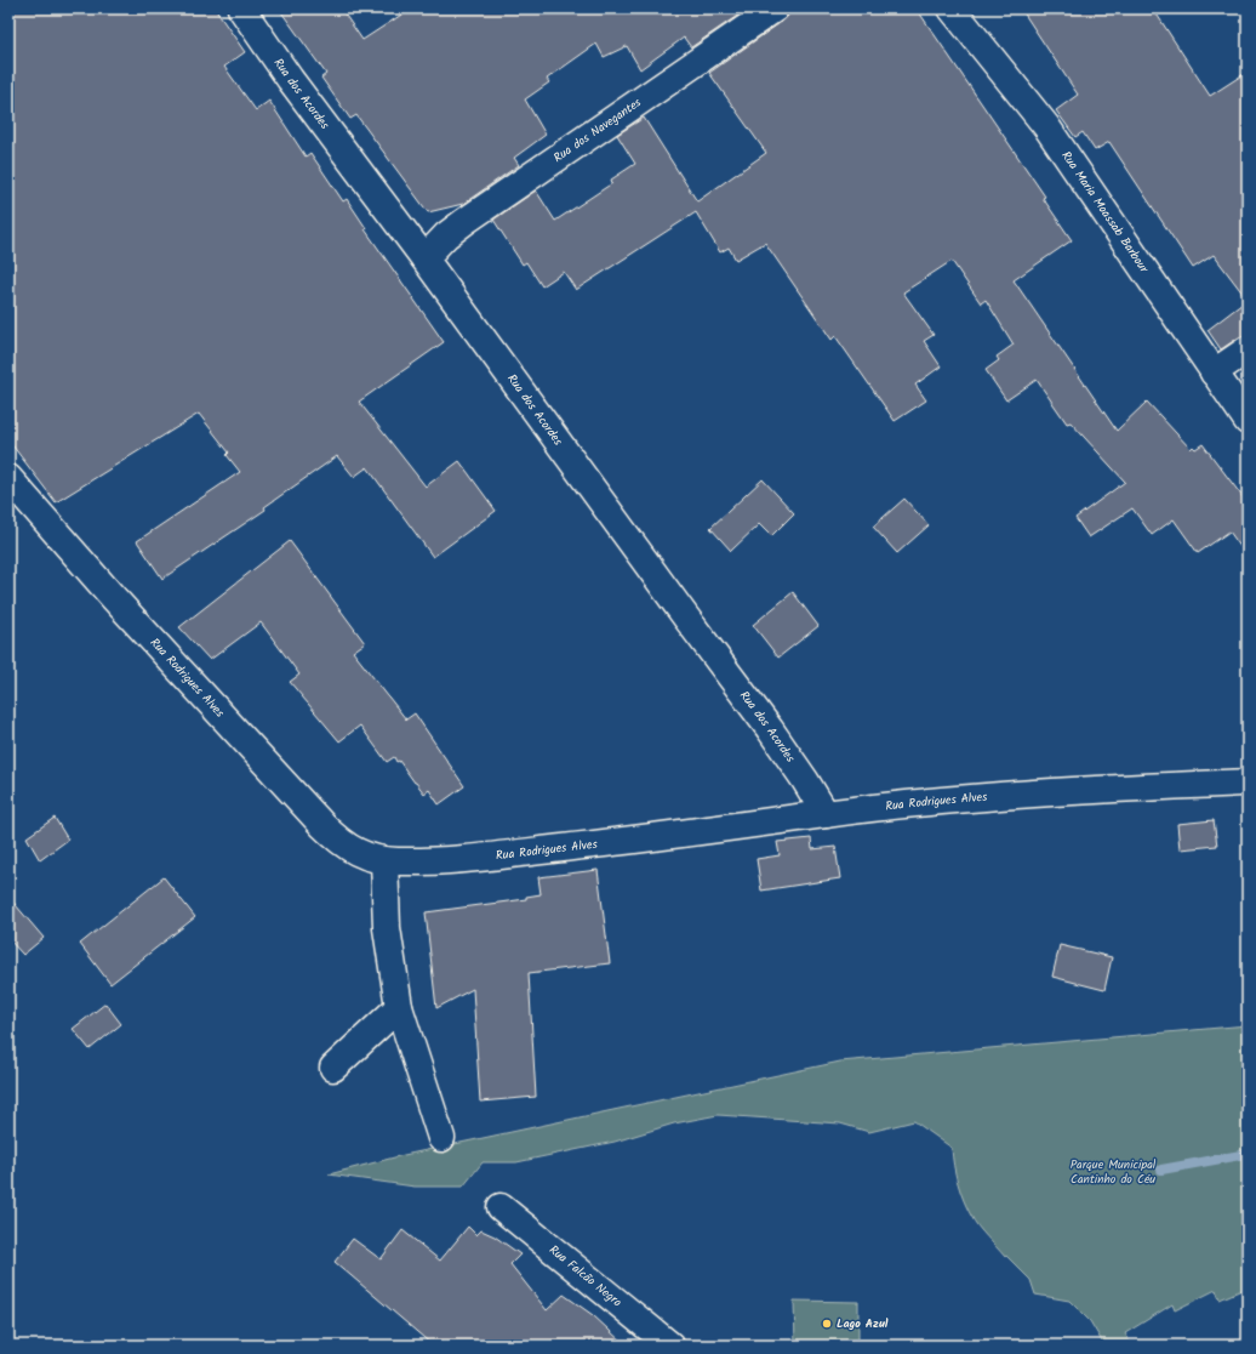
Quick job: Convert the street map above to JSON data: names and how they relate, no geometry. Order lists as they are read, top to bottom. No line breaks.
{"streets":{"street":["Rua dos Acordes","Rua dos Navegantes","Rua Maria Moassab Barbour","Rua Rodrigues Alves","Rua Falcão Negro"]},"crossings":[["Rua dos Acordes","Rua dos Navegantes"],["Rua dos Acordes","Rua Rodrigues Alves"]],"parks":["Parque Municipal Cantinho do Céu"],"places":["Lago Azul"]}
